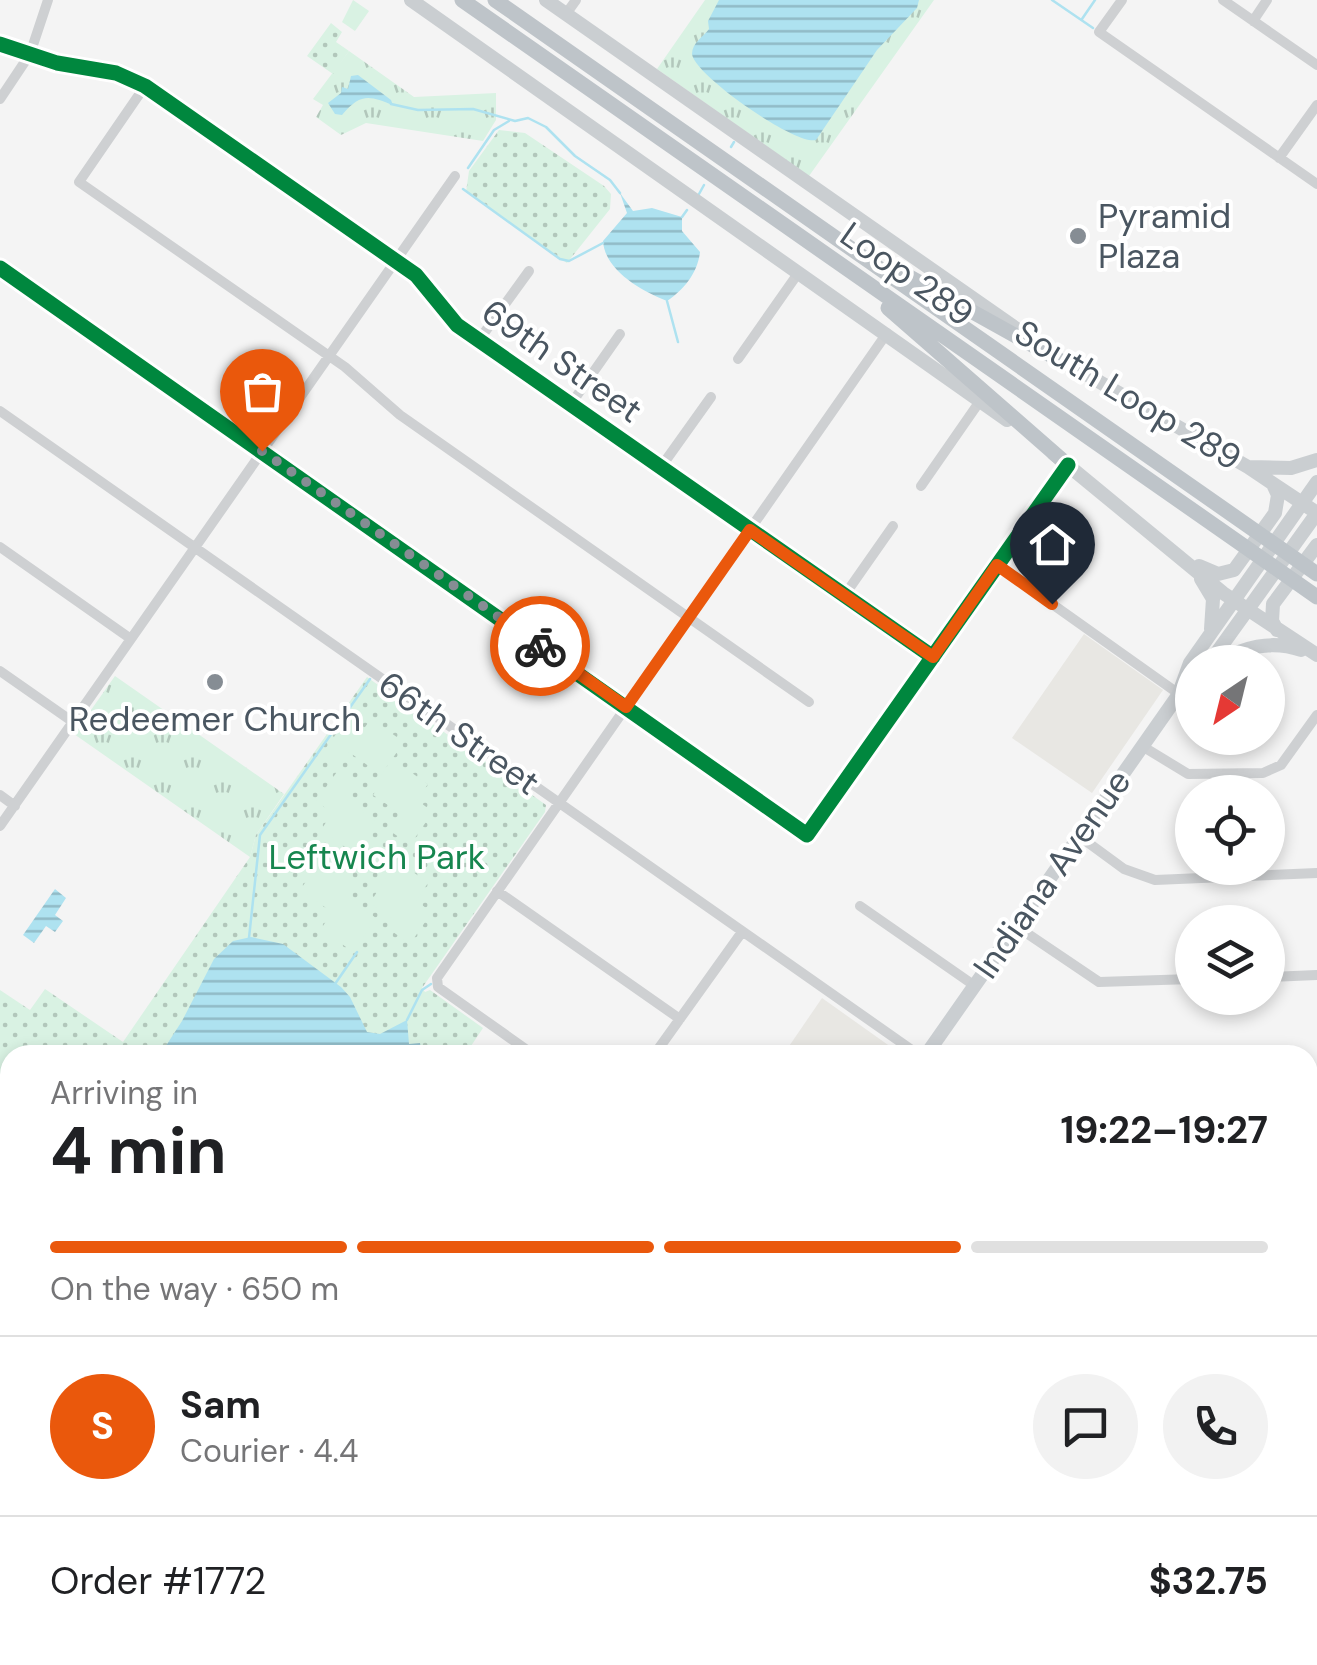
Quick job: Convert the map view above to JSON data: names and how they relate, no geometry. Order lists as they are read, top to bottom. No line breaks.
{"streets":{"highway":["Loop 289"],"main road":["South Loop 289","Indiana Avenue"],"street":["69th Street","66th Street"]},"crossings":[["South Loop 289","Indiana Avenue"]],"parks":["Leftwich Park"],"places":["Pyramid Plaza","Redeemer Church"],"north":"bottom left","page":{"heading":["4 min","Arriving in","19:22–19:27"],"panel":["Sam","Courier · 4.4","Order #1772","$32.75"],"bar":"On the way · 650 m","round":"S"}}
